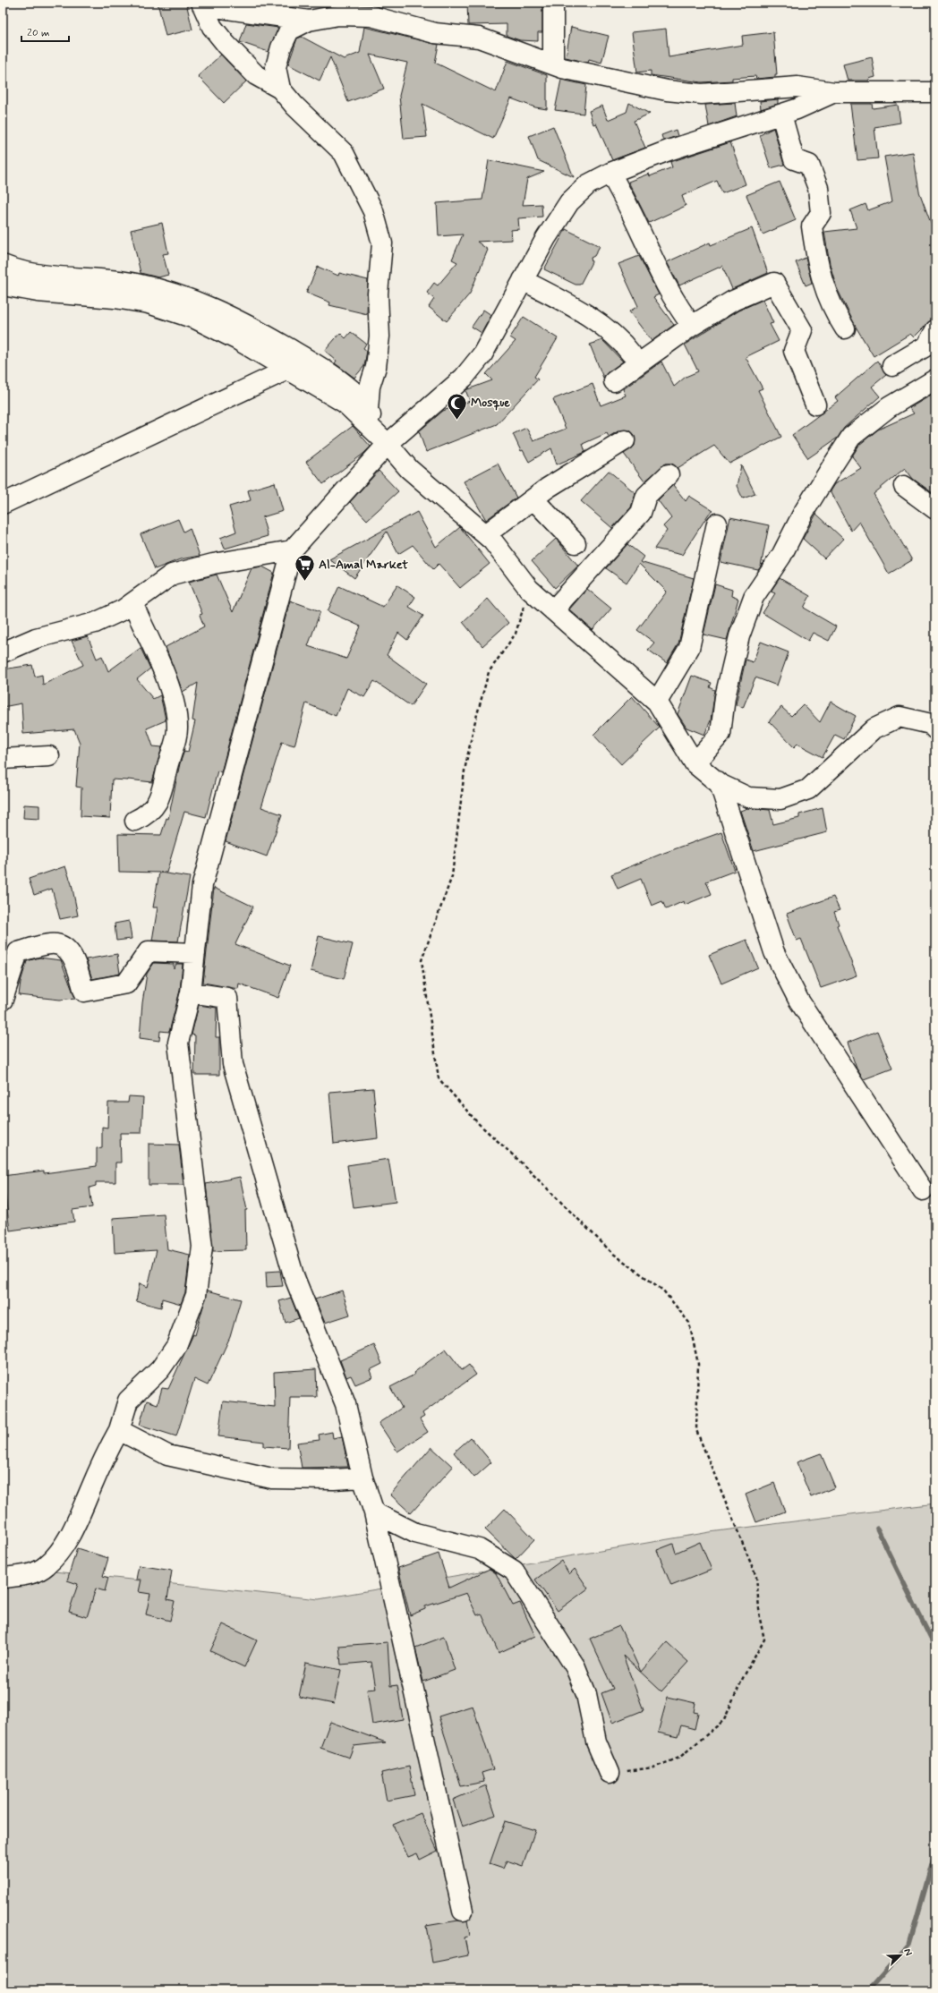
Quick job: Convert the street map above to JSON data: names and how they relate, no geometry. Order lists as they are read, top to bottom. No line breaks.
{"places":{"mosque":["Mosque"],"supermarket":["Al-Amal Market"]},"scale_bar":"20 m","north":"top right"}
